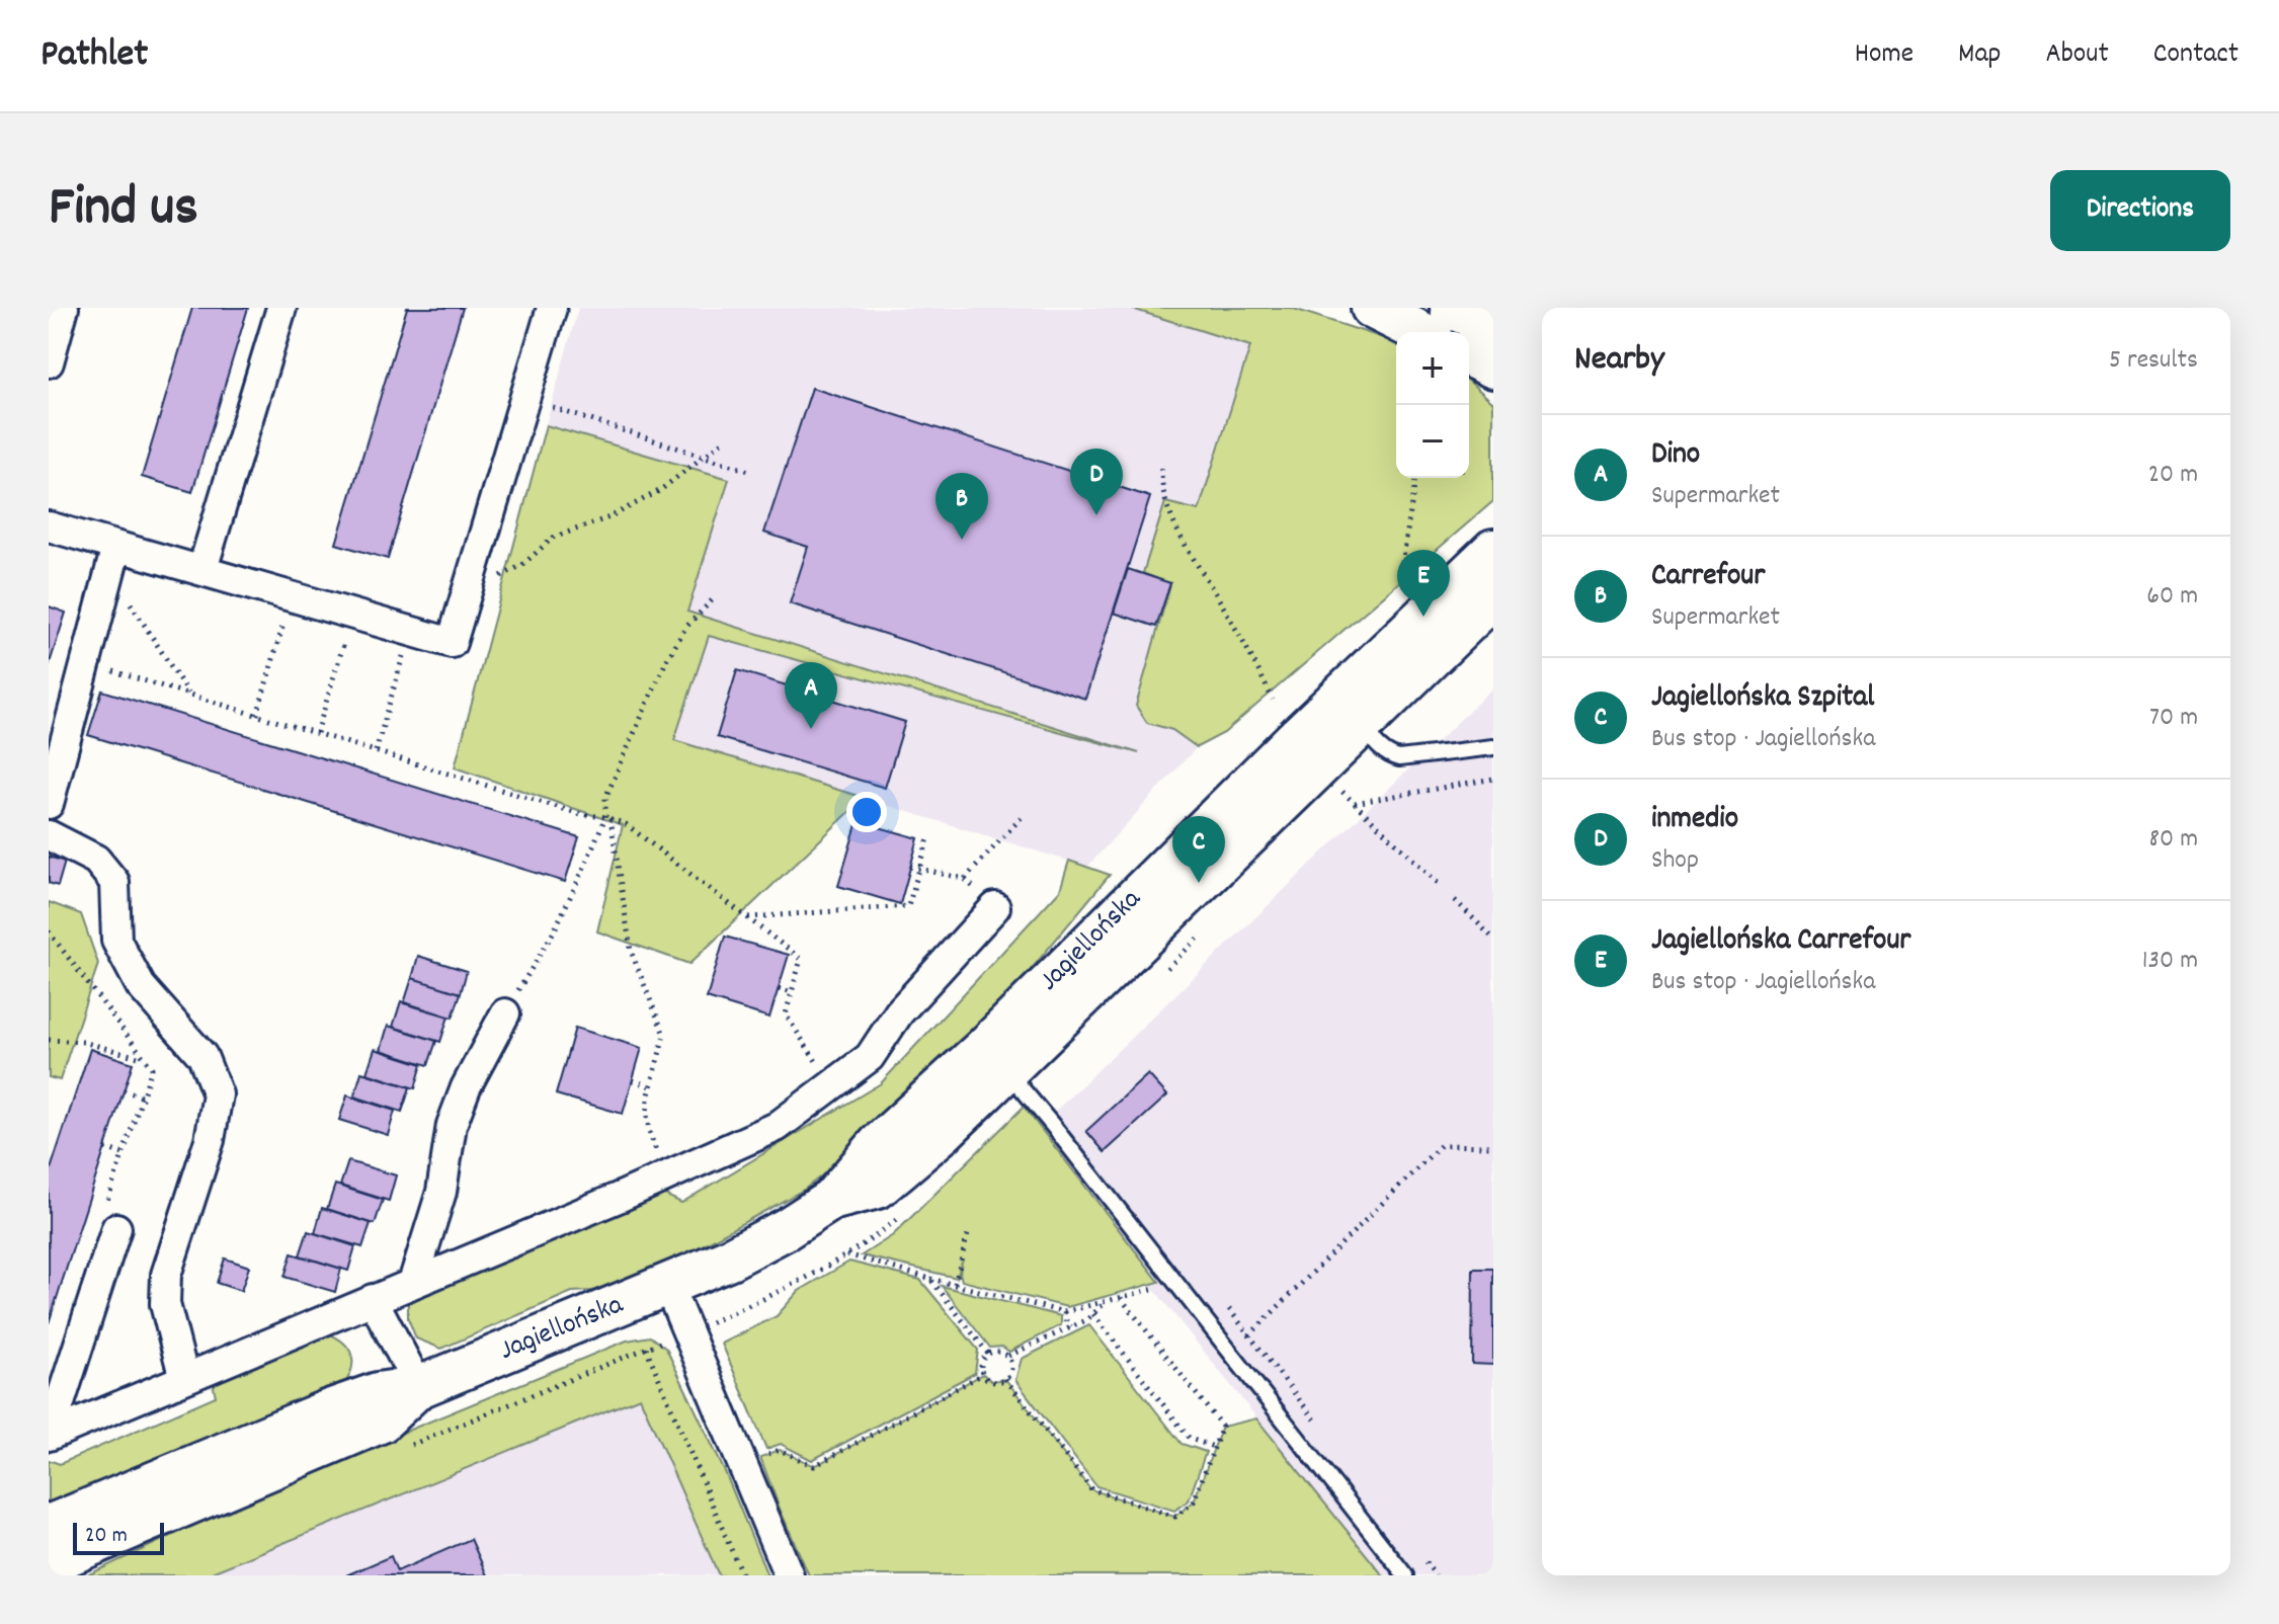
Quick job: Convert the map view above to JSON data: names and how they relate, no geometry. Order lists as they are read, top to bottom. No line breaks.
{"streets":{"street":["Jagiellońska"]},"scale_bar":"20 m","page":{"header":"Pathlet","nav":["Home","Map","About","Contact"],"title":"Find us","buttons":"Directions","heading":["Nearby","5 results"],"map_buttons":["+","−"],"list":[{"mark":"A","name":"Dino","note":"Supermarket","value":"20 m"},{"mark":"B","name":"Carrefour","note":"Supermarket","value":"60 m"},{"mark":"C","name":"Jagiellońska Szpital","note":"Bus stop · Jagiellońska","value":"70 m"},{"mark":"D","name":"inmedio","note":"Shop","value":"80 m"},{"mark":"E","name":"Jagiellońska Carrefour","note":"Bus stop · Jagiellońska","value":"130 m"}],"pins":["D","B","E","A","C"],"scale":"20 m"}}
